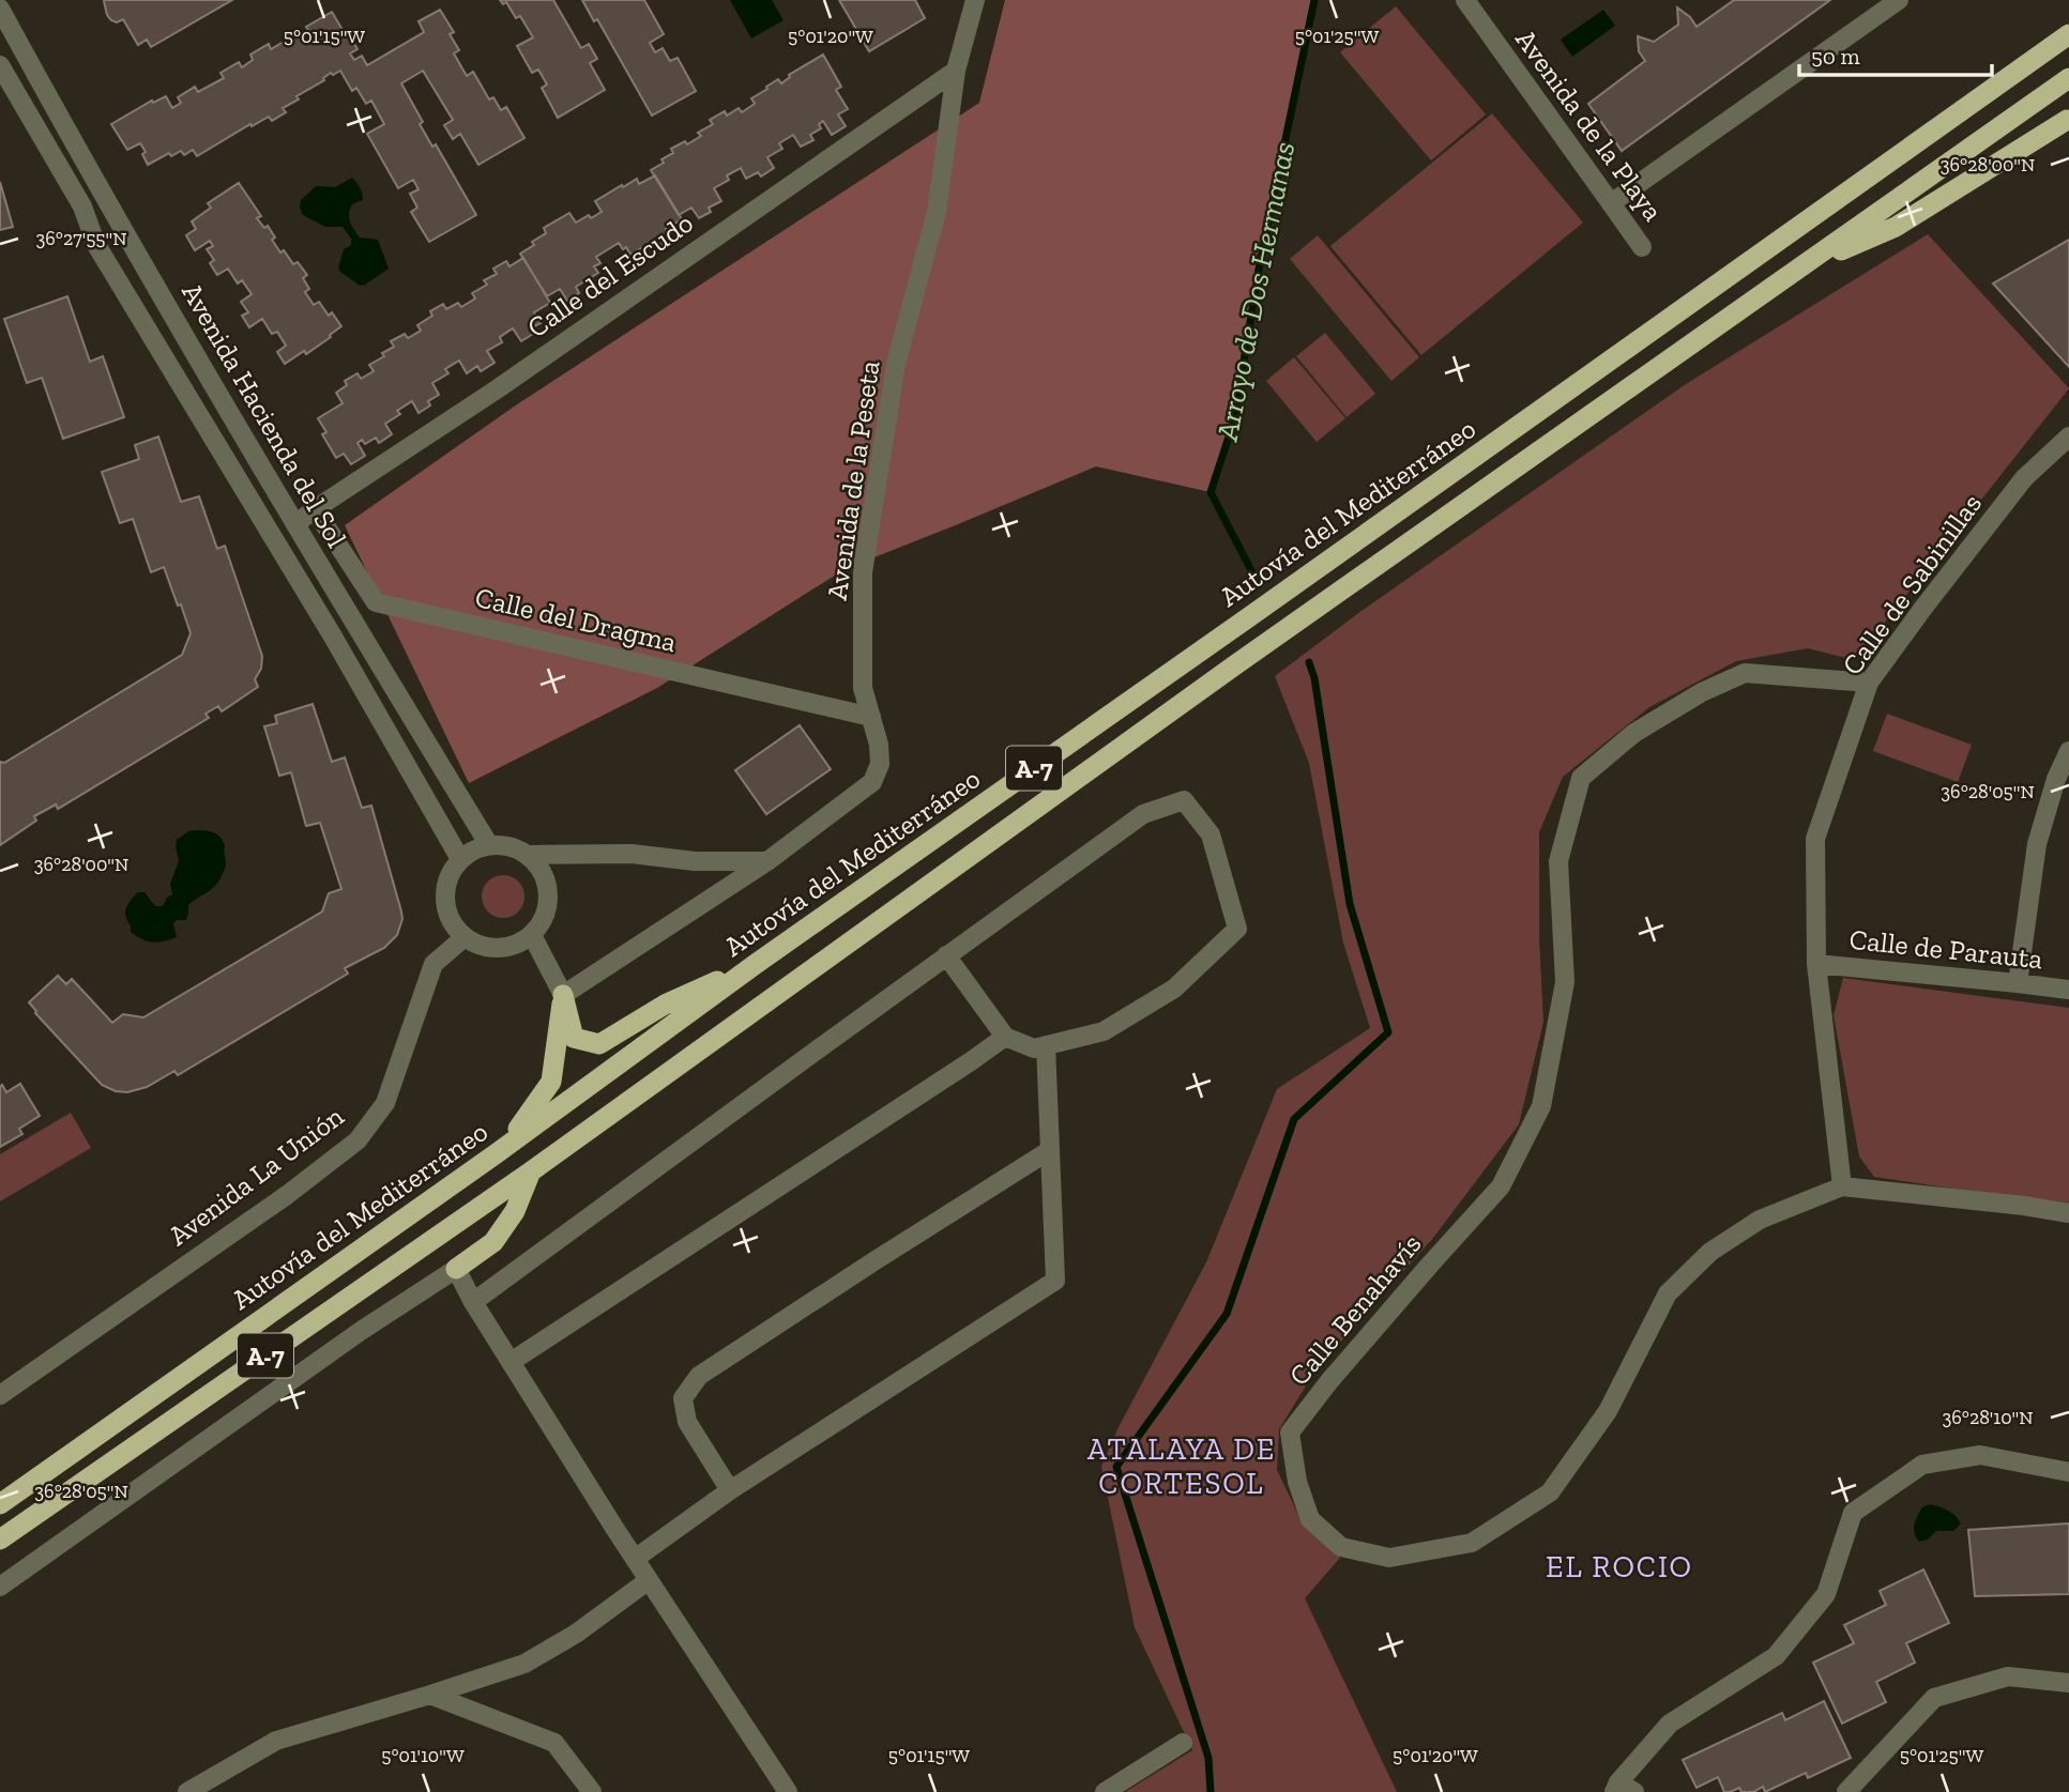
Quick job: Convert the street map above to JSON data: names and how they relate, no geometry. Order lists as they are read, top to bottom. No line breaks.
{"streets":{"highway":["Autovía del Mediterráneo","A-7"],"street":["Avenida de la Playa","Calle del Escudo","Avenida Hacienda del Sol","Avenida de la Peseta","Calle de Sabinillas","Calle del Dragma","Calle de Parauta","Avenida La Unión","Calle Benahavís"]},"crossings":[["Calle del Escudo","Avenida Hacienda del Sol"],["Calle del Escudo","Avenida de la Peseta"],["Calle del Escudo","Calle del Dragma"],["Avenida Hacienda del Sol","Avenida La Unión"],["Avenida de la Peseta","Calle del Dragma"],["Calle de Sabinillas","Calle de Parauta"],["Calle de Sabinillas","Calle Benahavís"]],"districts":["ATALAYA DE CORTESOL","EL ROCIO"],"water":["Arroyo de Dos Hermanas"],"scale_bar":"50 m","coordinates":["5°01'15\"W","5°01'20\"W","5°01'25\"W","36°28'00\"N","36°27'55\"N","36°28'05\"N","36°28'10\"N","5°01'10\"W"]}
